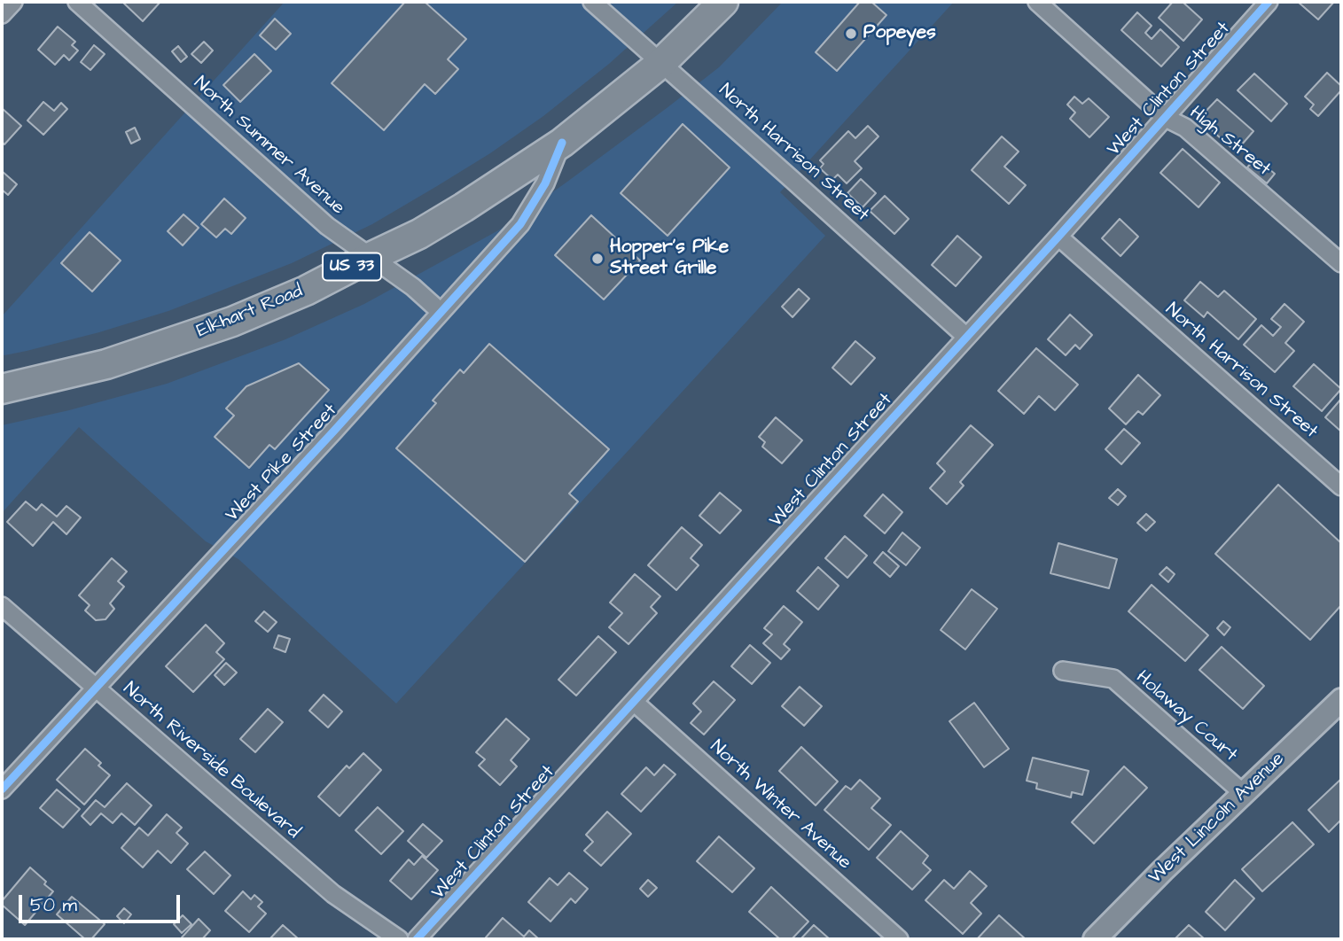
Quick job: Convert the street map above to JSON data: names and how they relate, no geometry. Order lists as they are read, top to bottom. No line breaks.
{"streets":{"highway":["US 33","Elkhart Road"],"street":["West Clinton Street","High Street","North Summer Avenue","North Harrison Street","West Pike Street","Holaway Court","North Riverside Boulevard","North Winter Avenue","West Lincoln Avenue"]},"crossings":[["West Clinton Street","High Street"],["West Clinton Street","North Harrison Street"],["West Clinton Street","North Winter Avenue"],["North Summer Avenue","Elkhart Road"],["North Summer Avenue","West Pike Street"],["North Harrison Street","US 33"],["North Harrison Street","Elkhart Road"],["US 33","Elkhart Road"],["Elkhart Road","West Pike Street"],["West Pike Street","North Riverside Boulevard"],["Holaway Court","West Lincoln Avenue"]],"places":["Popeyes","Hopper's Pike Street Grille"],"scale_bar":"50 m"}
